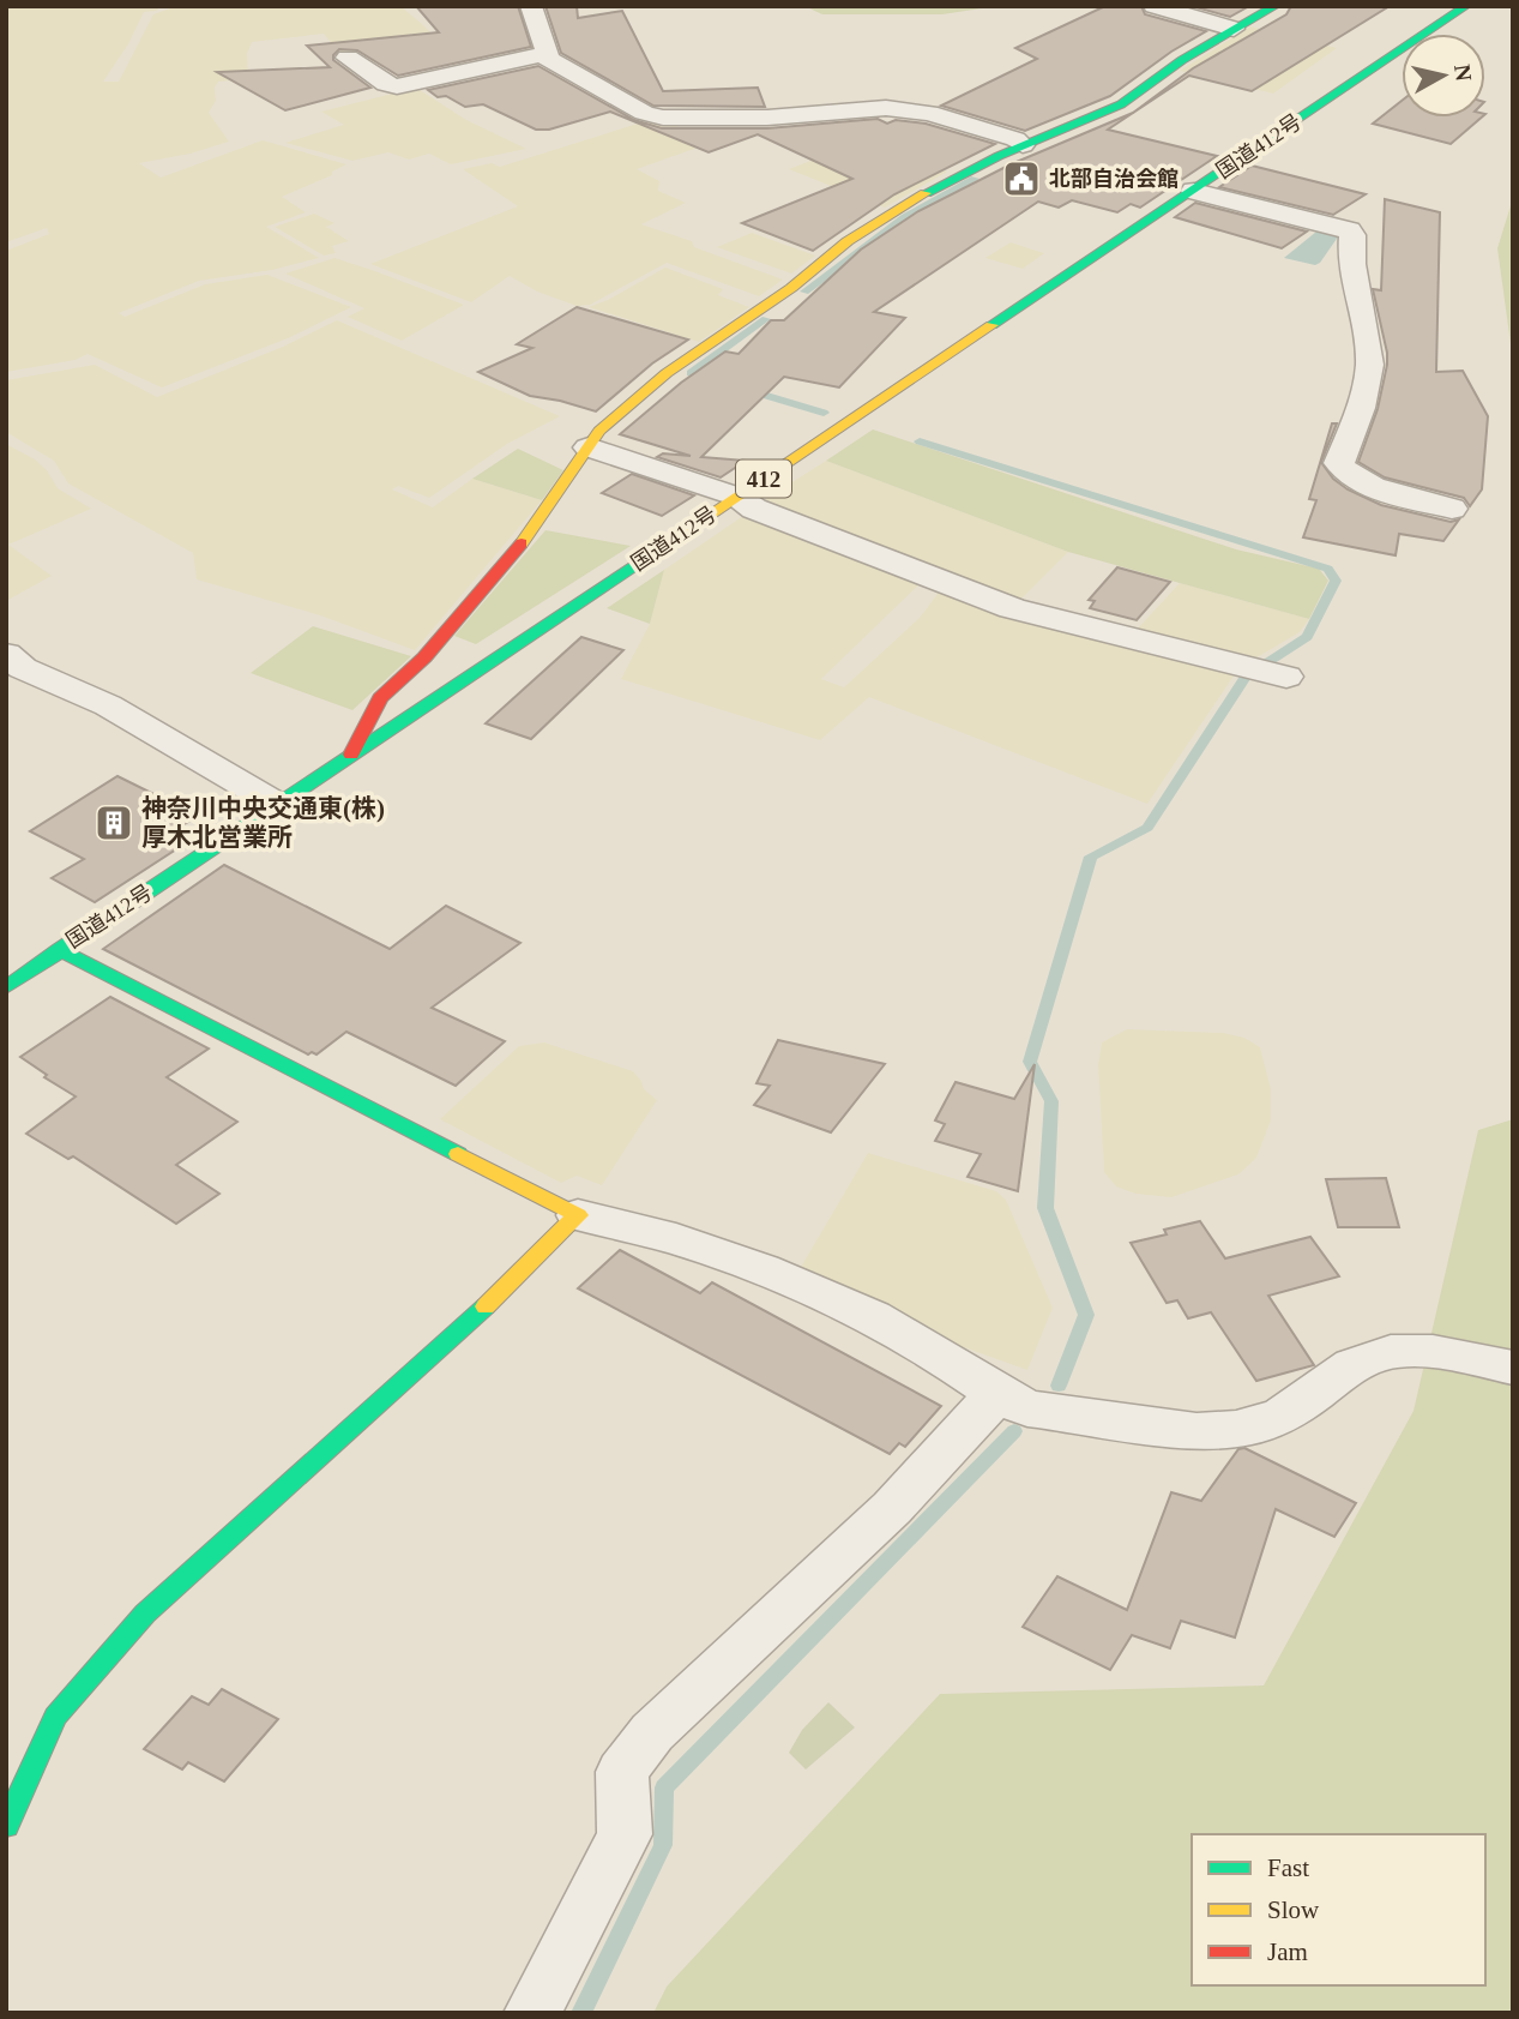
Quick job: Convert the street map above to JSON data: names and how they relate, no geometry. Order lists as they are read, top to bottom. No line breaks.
{"streets":{"main road":["国道412号","412"]},"places":{"public building":["北部自治会館"],"building":["神奈川中央交通東(株) 厚木北営業所"]},"legend":["Fast","Slow","Jam"],"north":"right"}
